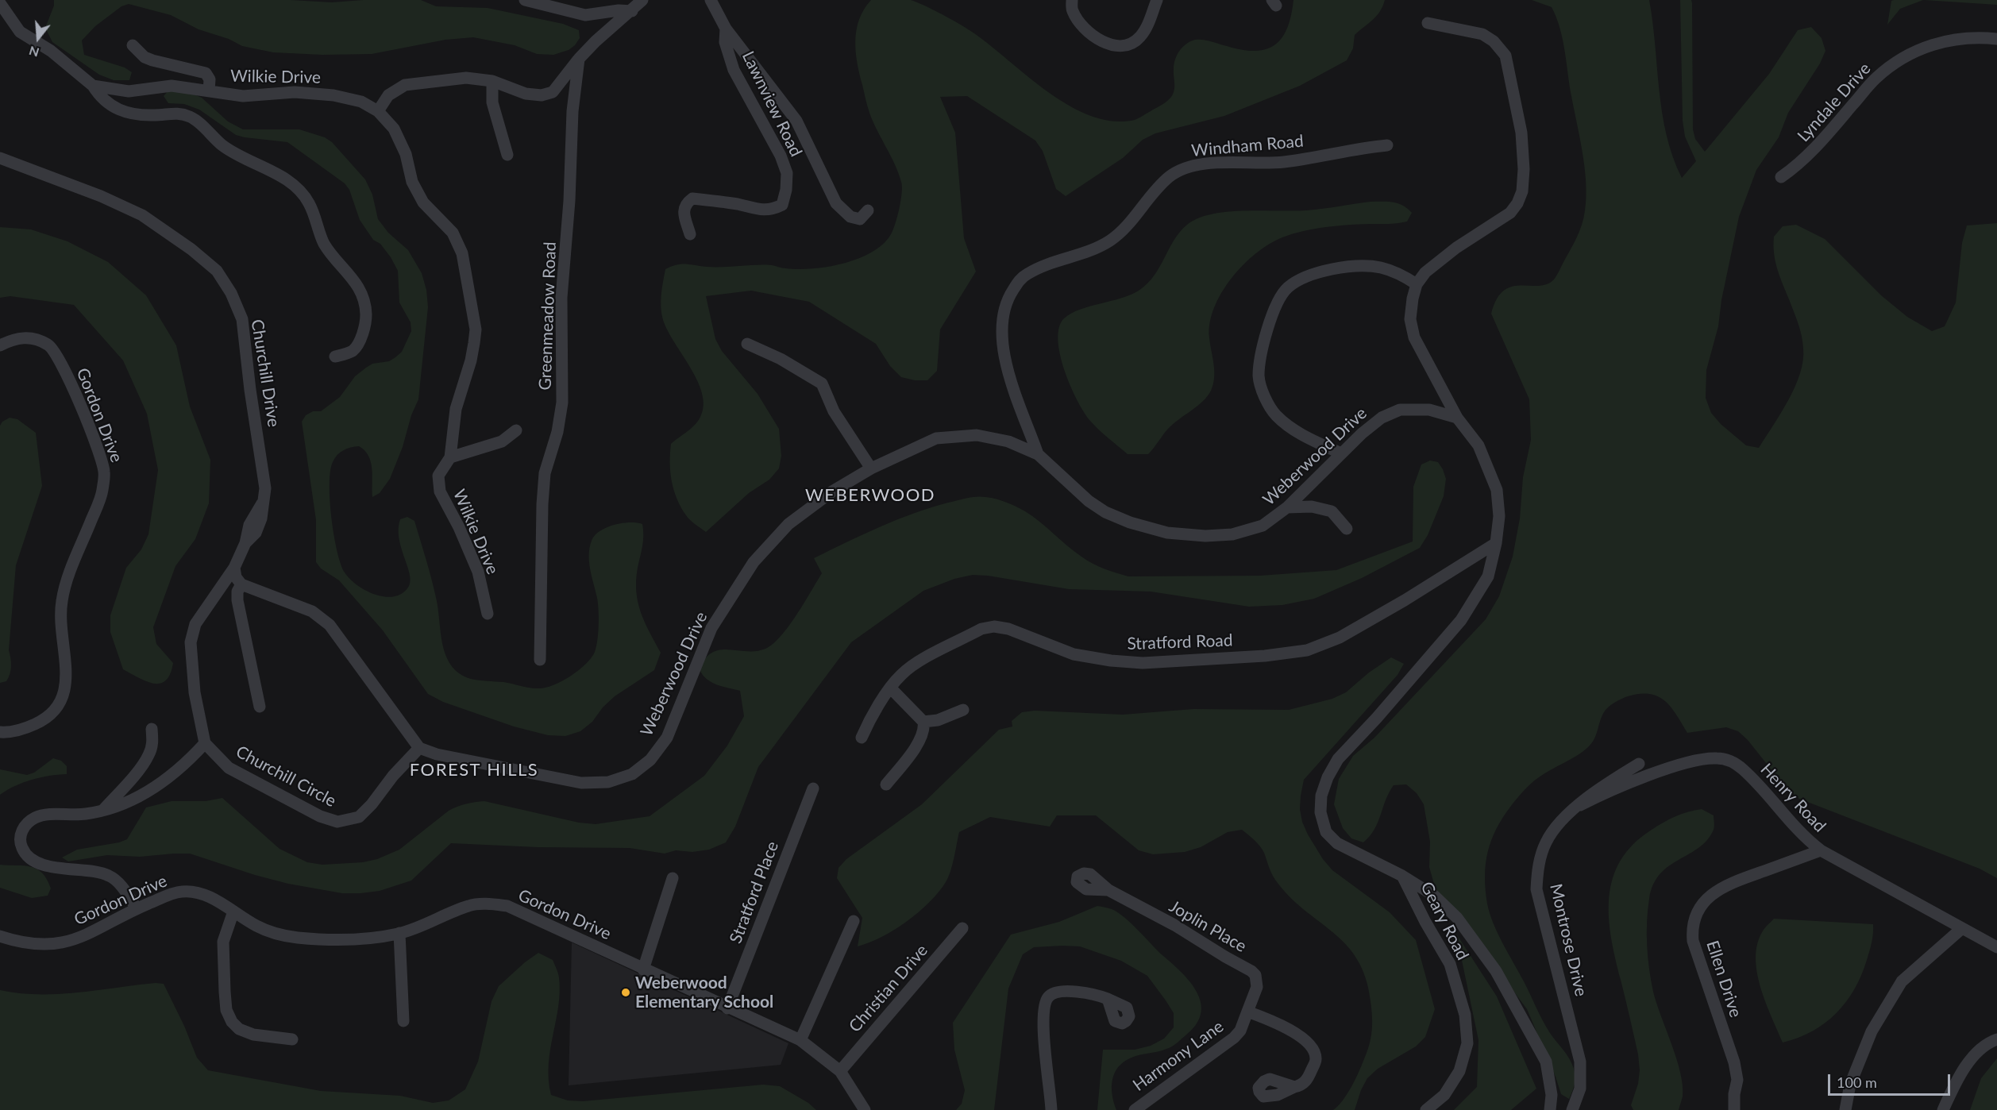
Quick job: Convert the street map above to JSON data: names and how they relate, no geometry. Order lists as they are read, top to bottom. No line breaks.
{"streets":{"street":["Wilkie Drive","Lyndale Drive","Lawnview Road","Windham Road","Greenmeadow Road","Churchill Drive","Gordon Drive","Weberwood Drive","Stratford Road","Churchill Circle","Henry Road","Stratford Place","Geary Road","Joplin Place","Montrose Drive","Ellen Drive","Christian Drive","Harmony Lane"]},"crossings":[["Windham Road","Weberwood Drive"],["Gordon Drive","Stratford Place"],["Gordon Drive","Christian Drive"],["Weberwood Drive","Churchill Circle"],["Henry Road","Montrose Drive"],["Henry Road","Ellen Drive"],["Joplin Place","Harmony Lane"]],"districts":["WEBERWOOD","FOREST HILLS"],"places":["Weberwood Elementary School"],"scale_bar":"100 m","north":"bottom"}
